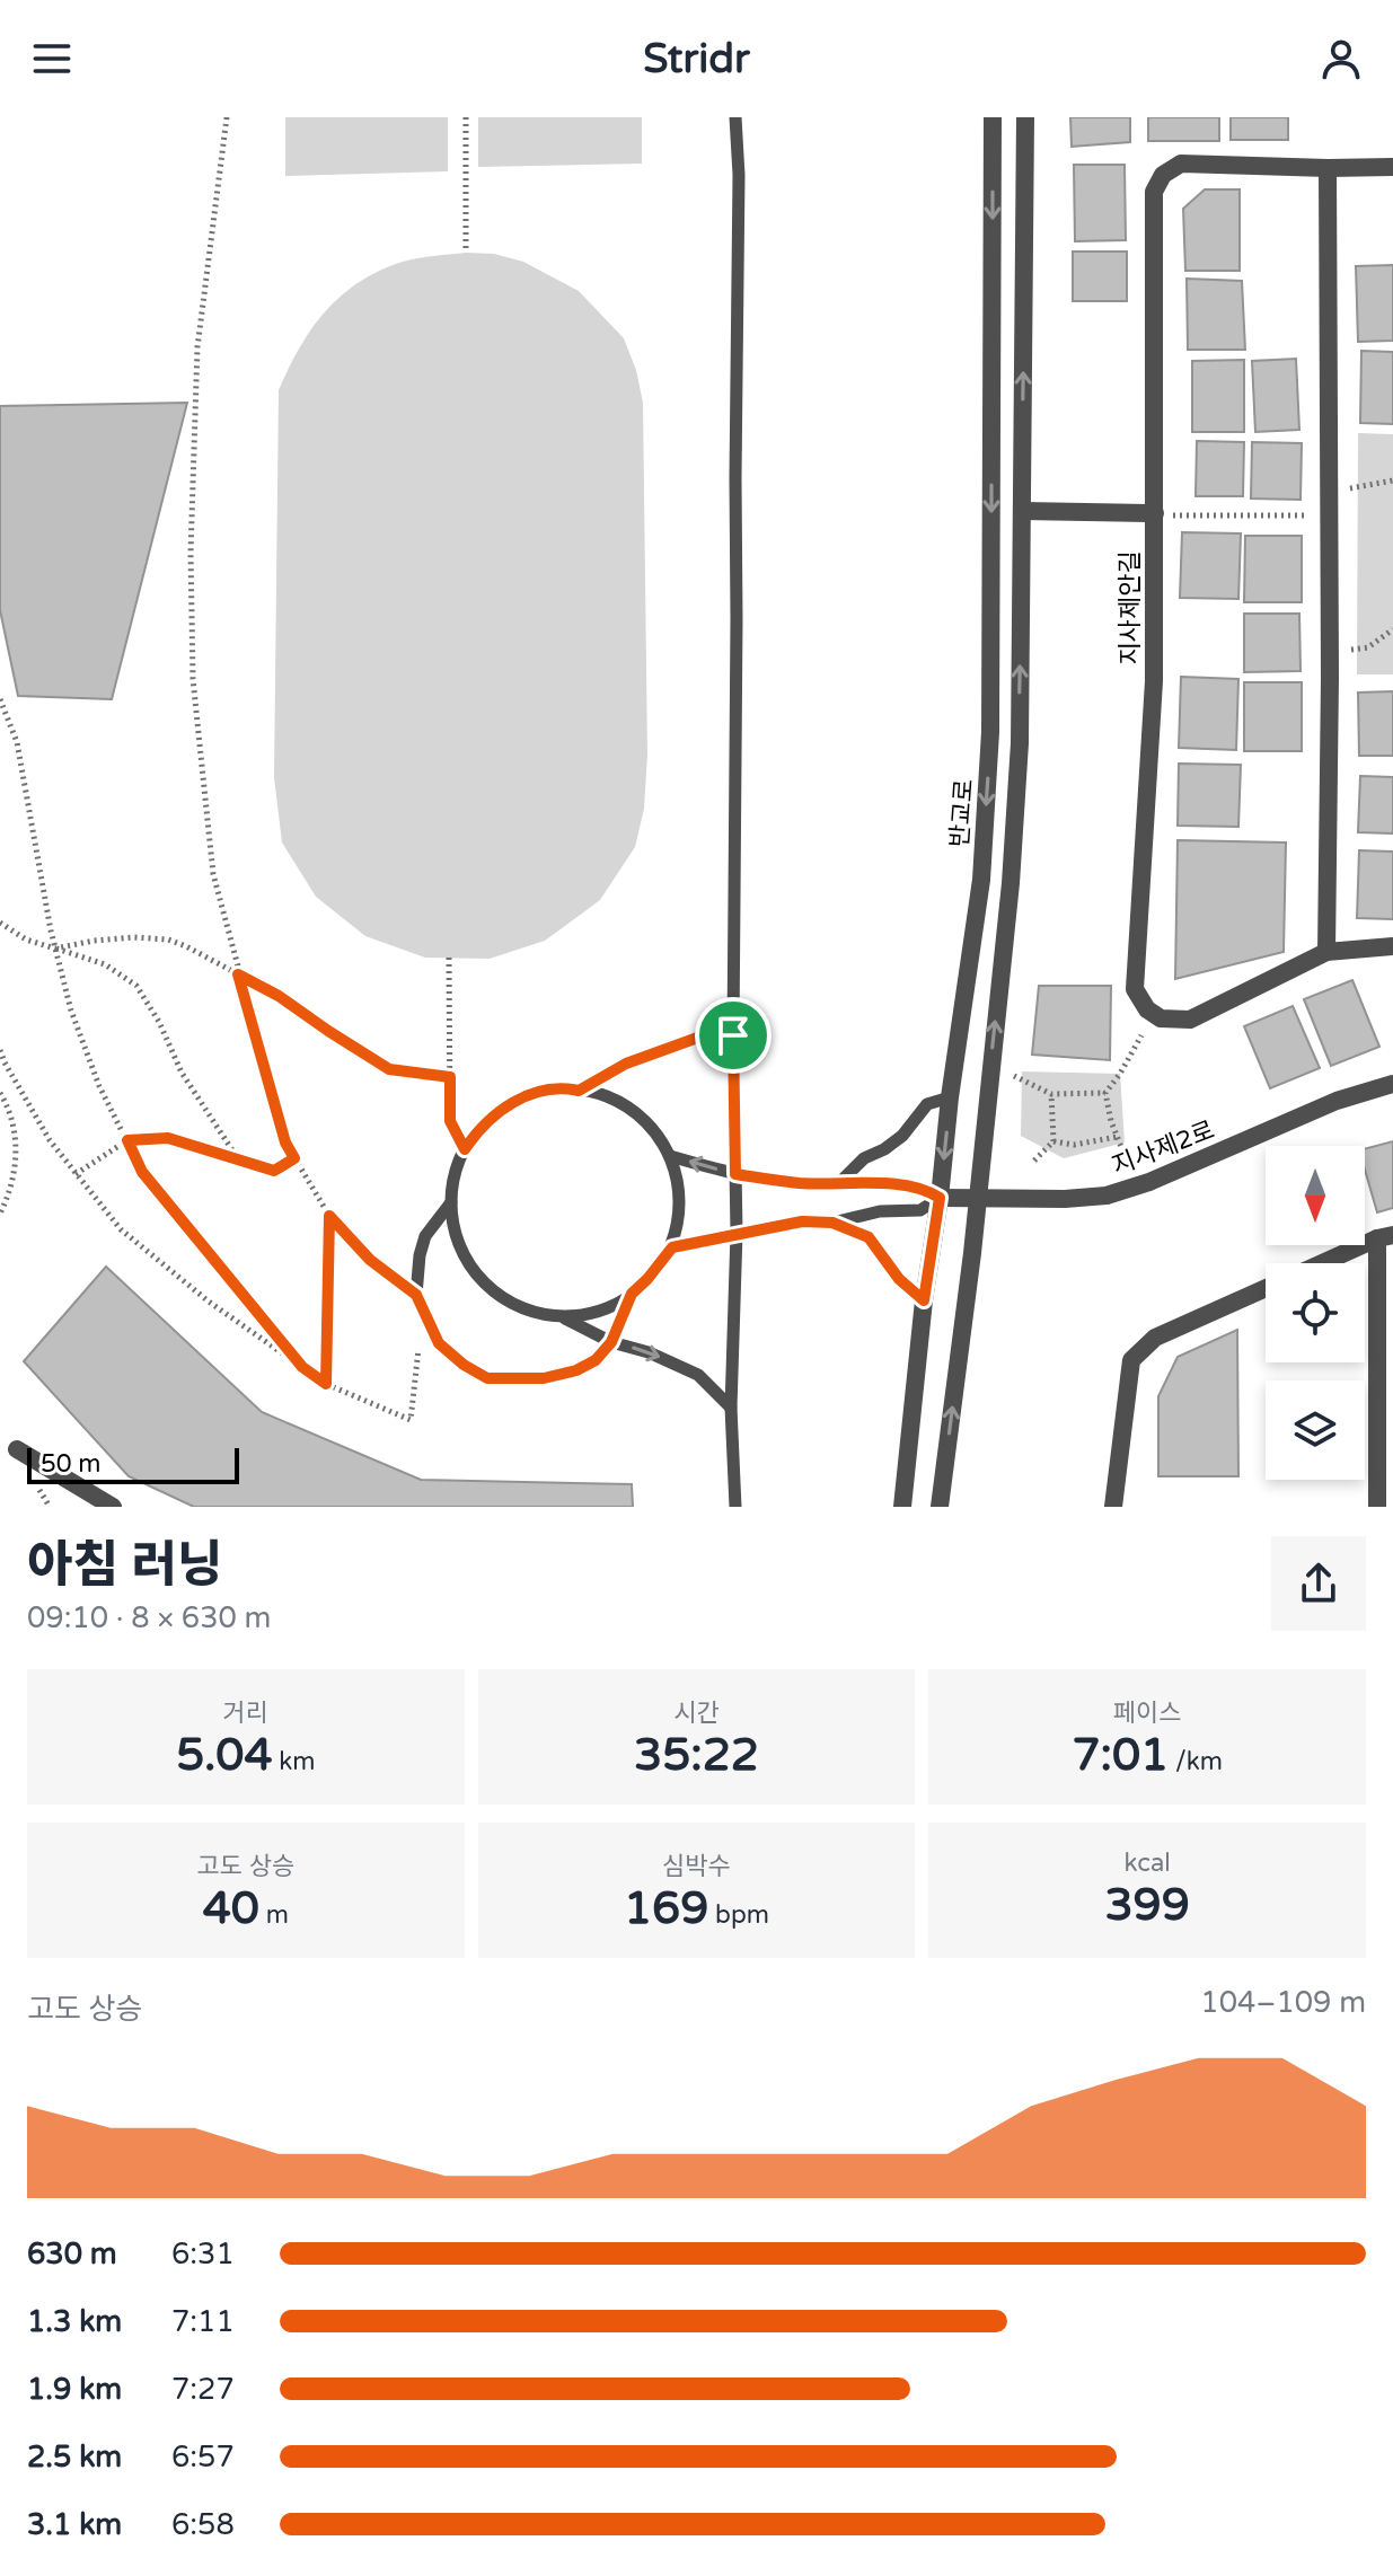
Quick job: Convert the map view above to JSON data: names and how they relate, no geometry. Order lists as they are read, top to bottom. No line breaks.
{"streets":{"street":["지사제안길","반교로","지사제2로"]},"crossings":[["반교로","지사제2로"]],"scale_bar":"50 m","north":"bottom","page":{"header":"Stridr","scale":"50 m","heading":["아침 러닝","09:10 · 8 × 630 m"],"stats":[["거리","5.04 km"],["시간","35:22"],["페이스","7:01 /km"],["고도 상승","40 m"],["심박수","169 bpm"],["kcal","399"]],"chart":["고도 상승","104–109 m"],"list":[{"name":"630 m","note":"6:31"},{"name":"1.3 km","note":"7:11"},{"name":"1.9 km","note":"7:27"},{"name":"2.5 km","note":"6:57"},{"name":"3.1 km","note":"6:58"}]}}
